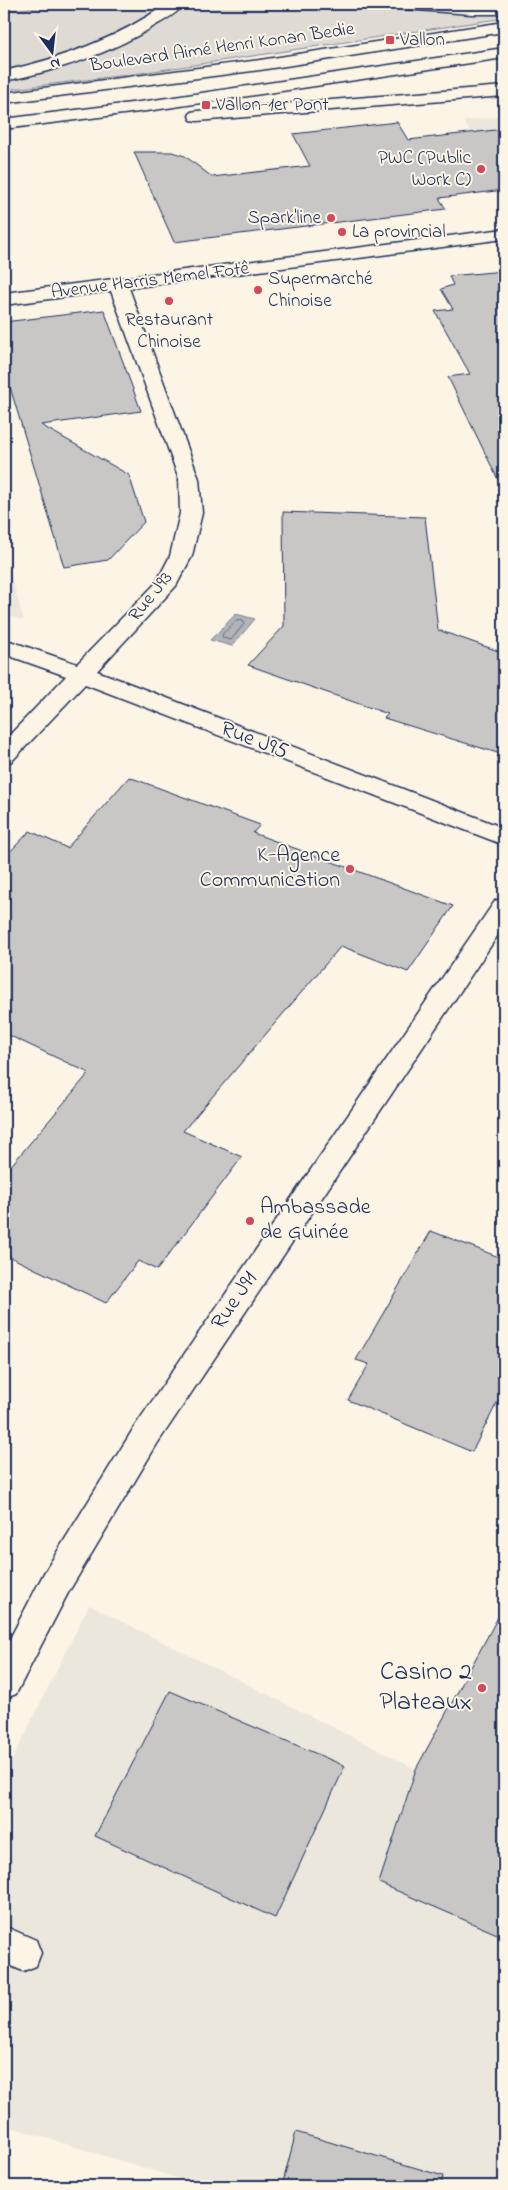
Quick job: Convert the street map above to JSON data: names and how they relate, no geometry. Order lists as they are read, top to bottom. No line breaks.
{"streets":{"main road":["Boulevard Aimé Henri Konan Bedie","Avenue Harris Memel Fotê","Rue J93","Rue J95","Rue J91"]},"crossings":[["Avenue Harris Memel Fotê","Rue J93"],["Rue J93","Rue J95"]],"places":{"transit":["Vallon","Vallon-1er Pont"],"other":["PWC (Public Work C)","Spark'line","La provincial","Supermarché Chinoise","Restaurant Chinoise","K-Agence Communication","Ambassade de Guinée","Casino 2 Plateaux"]},"north":"bottom"}
